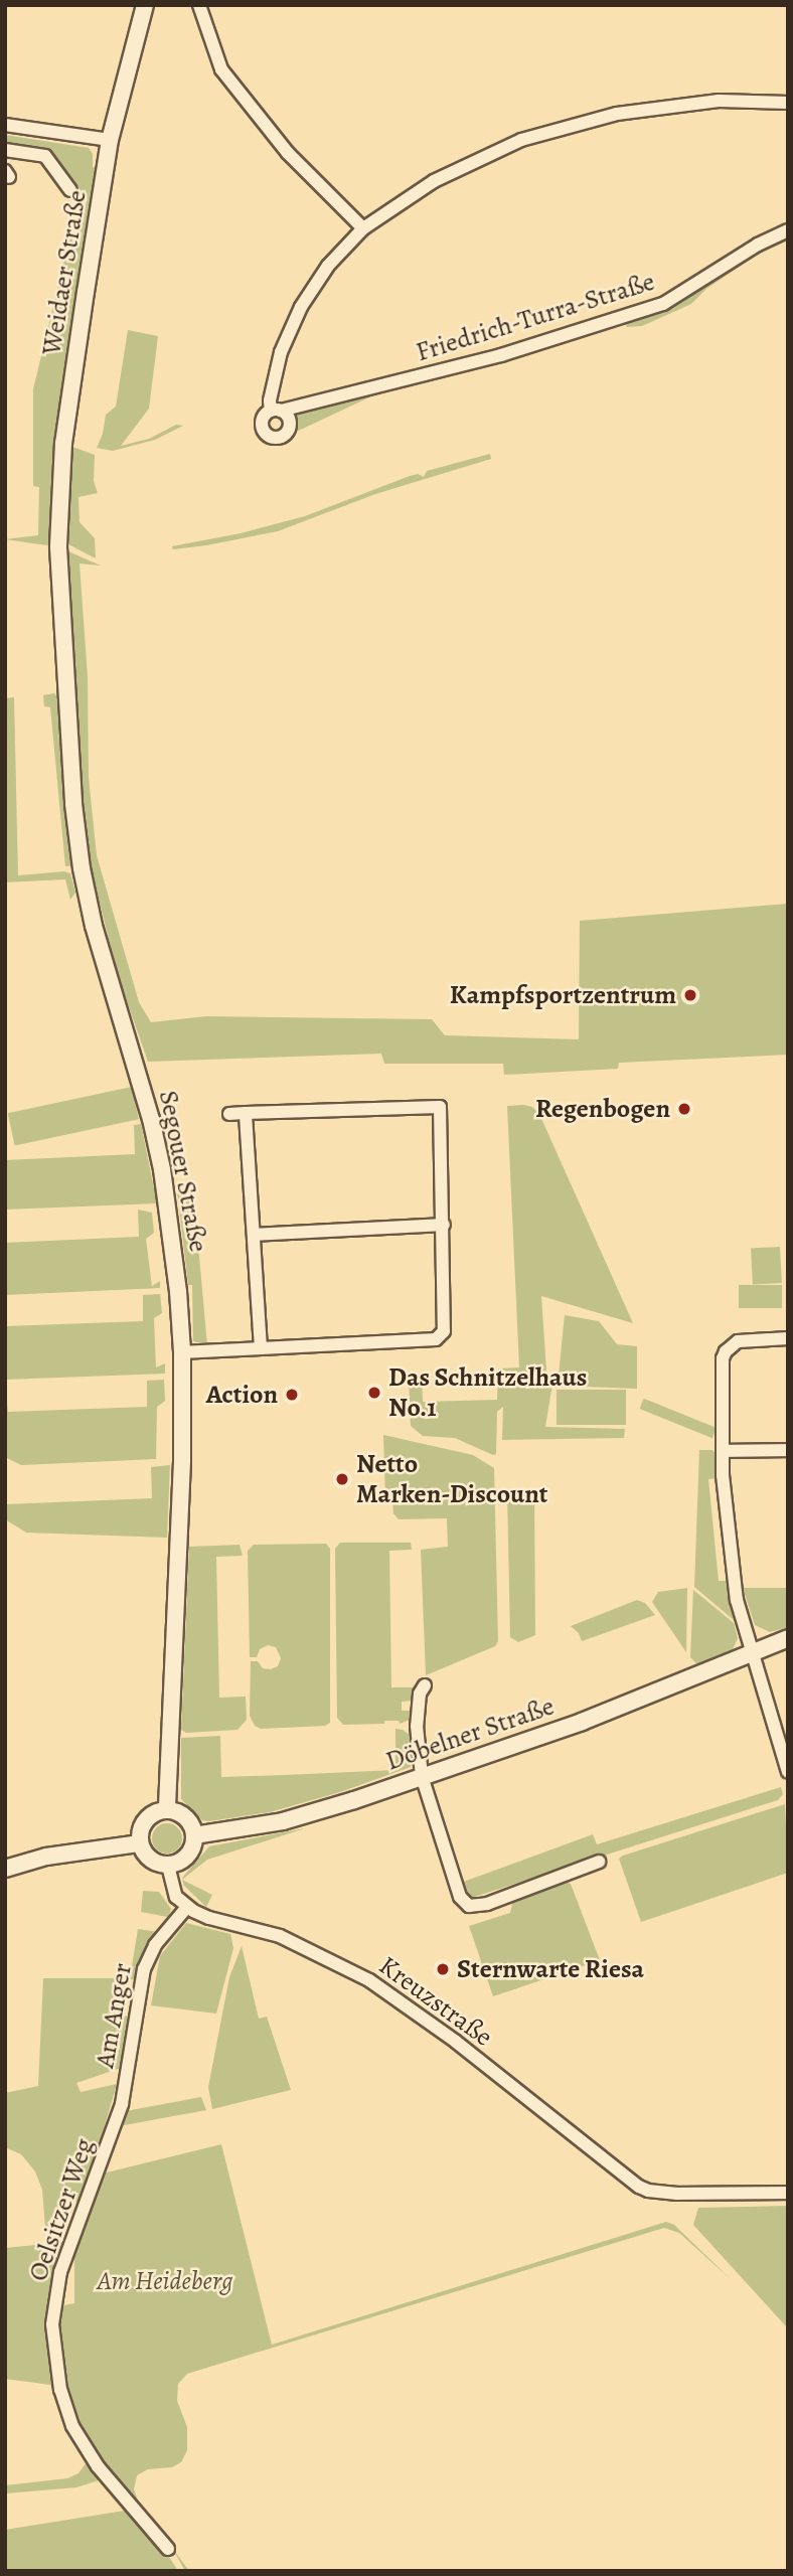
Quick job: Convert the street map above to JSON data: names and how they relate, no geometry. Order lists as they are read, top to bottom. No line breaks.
{"streets":{"street":["Weidaer Straße","Friedrich-Turra-Straße","Segouer Straße","Döbelner Straße","Kreuzstraße","Am Anger","Oelsitzer Weg"]},"crossings":[["Weidaer Straße","Segouer Straße"],["Segouer Straße","Döbelner Straße"],["Kreuzstraße","Am Anger"],["Am Anger","Oelsitzer Weg"]],"parks":["Am Heideberg"],"places":["Kampfsportzentrum","Regenbogen","Das Schnitzelhaus No.1","Action","Netto Marken-Discount","Sternwarte Riesa"]}
